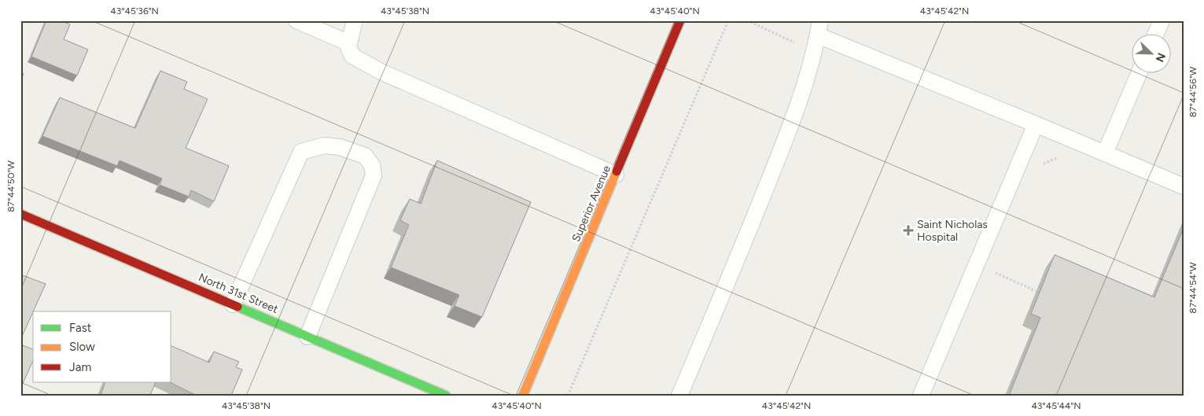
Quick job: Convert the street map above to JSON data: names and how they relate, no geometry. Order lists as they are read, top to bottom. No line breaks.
{"streets":{"street":["Superior Avenue","North 31st Street"]},"places":{"health":["Saint Nicholas Hospital"]},"legend":["Fast","Slow","Jam"],"north":"bottom right","coordinates":["43°45'36\"N","43°45'38\"N","43°45'40\"N","43°45'42\"N","87°44'56\"W","87°44'50\"W","87°44'54\"W","43°45'44\"N"]}
